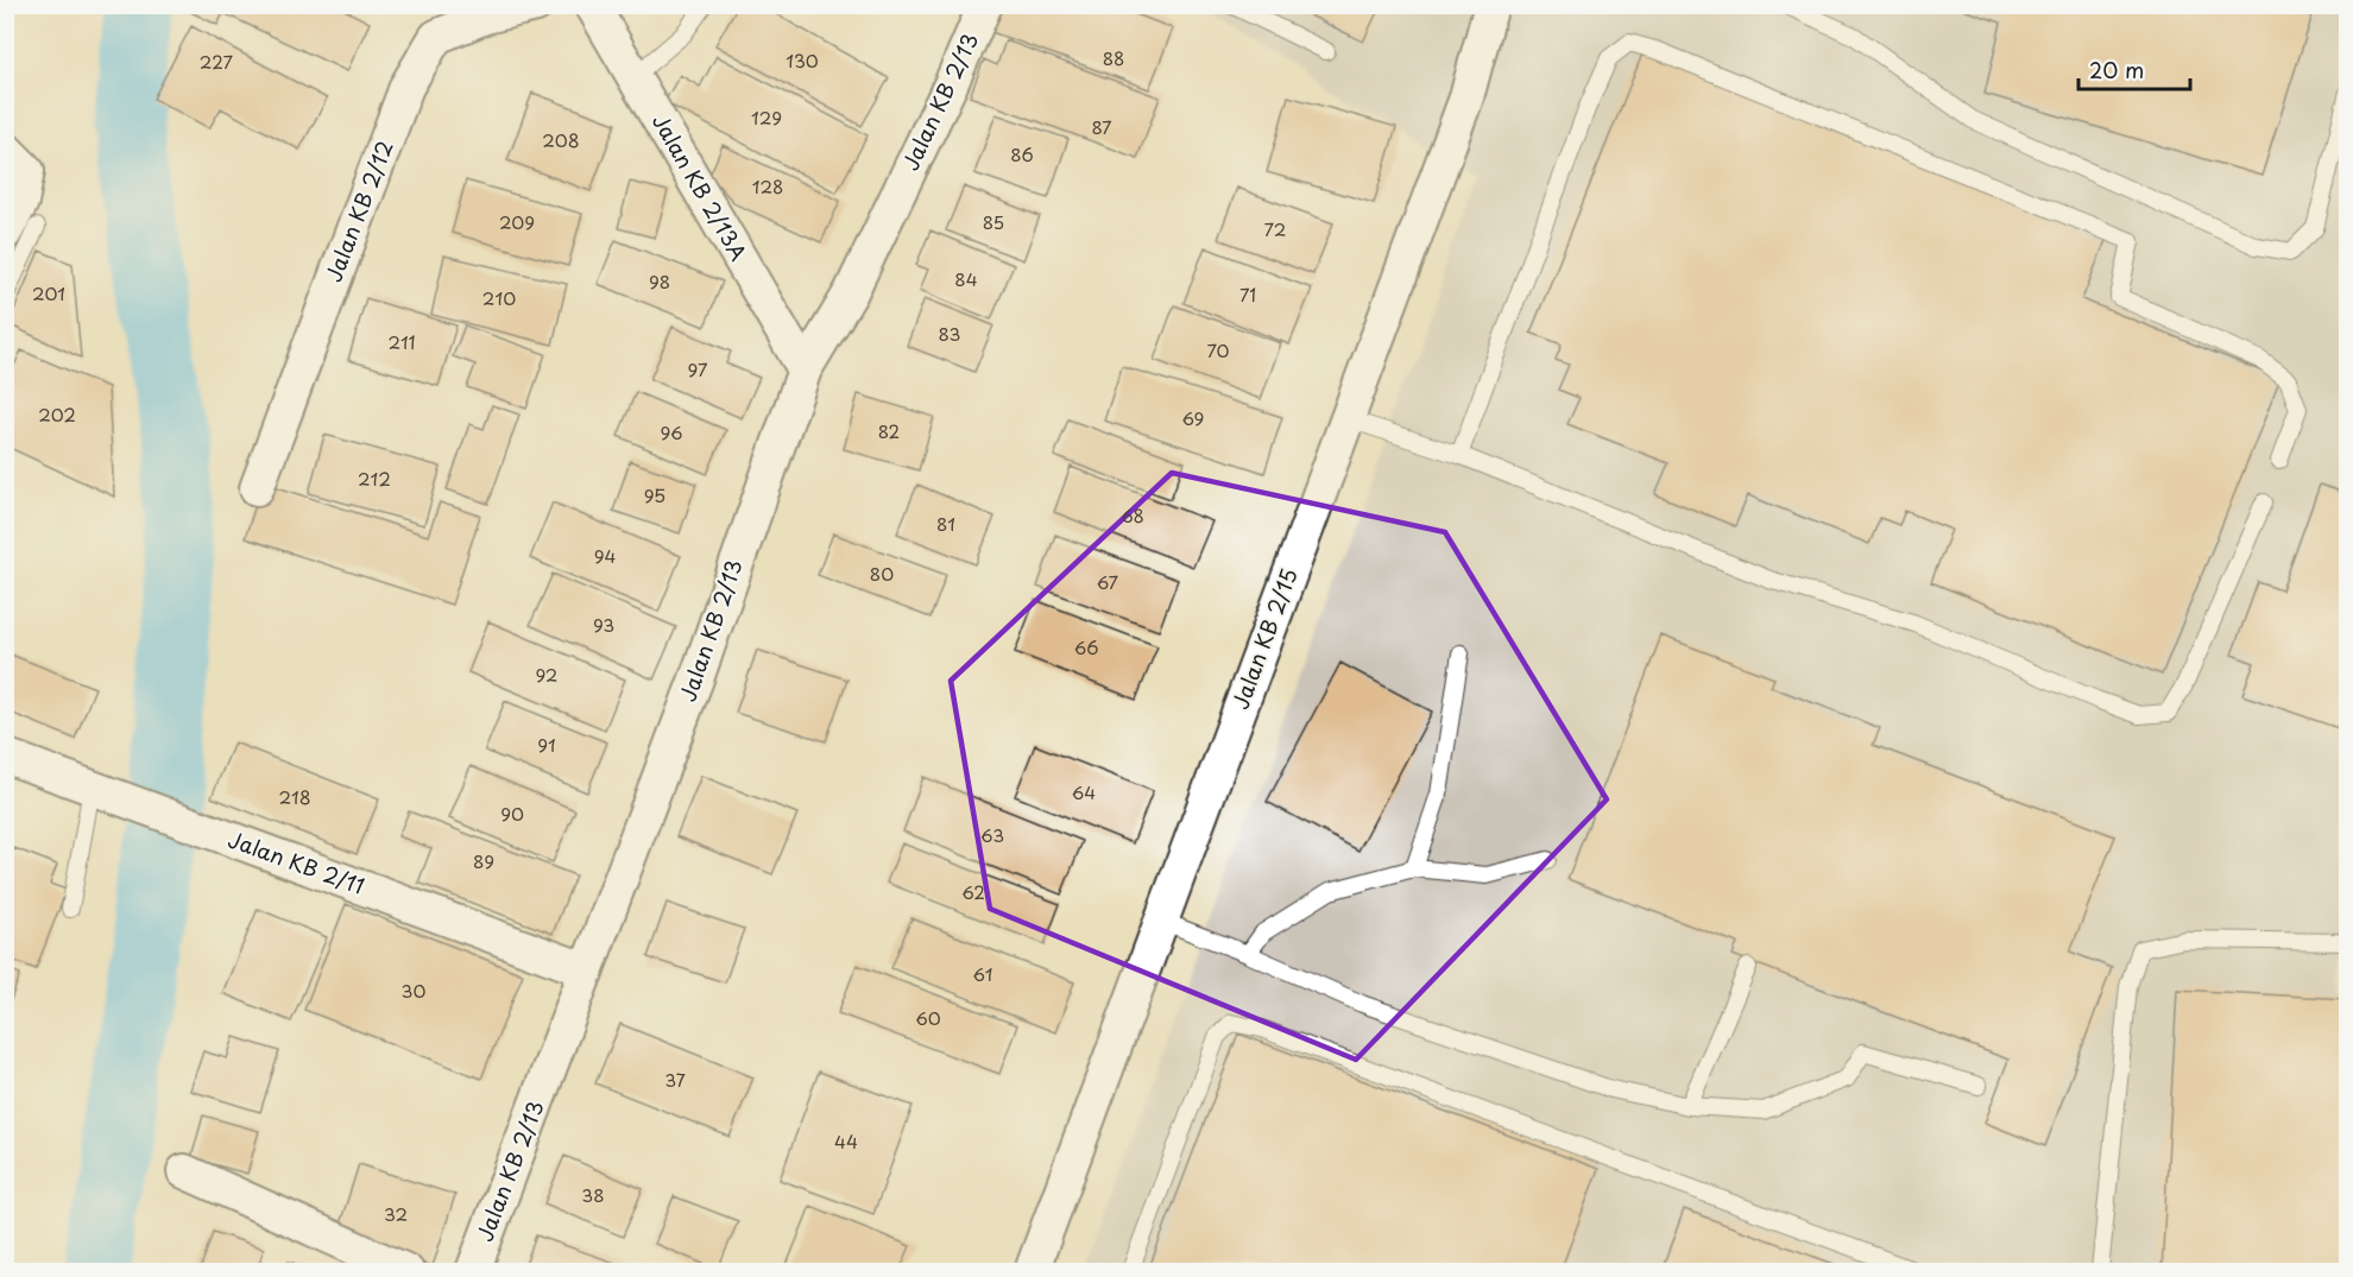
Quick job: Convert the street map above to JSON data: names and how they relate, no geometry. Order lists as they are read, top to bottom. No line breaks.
{"streets":{"street":["Jalan KB 2/13","Jalan KB 2/13A","Jalan KB 2/12","Jalan KB 2/15","Jalan KB 2/11"]},"crossings":[["Jalan KB 2/13","Jalan KB 2/13A"],["Jalan KB 2/13","Jalan KB 2/11"]],"house_numbers":["88","130","227","129","87","208","86","128","209","85","72","84","98","201","71","210","83","211","70","97","202","69","82","96","212","95","68","81","94","80","67","93","66","92","91","64","218","90","63","89","62","61","30","60","37","44","38","32"],"scale_bar":"20 m"}
